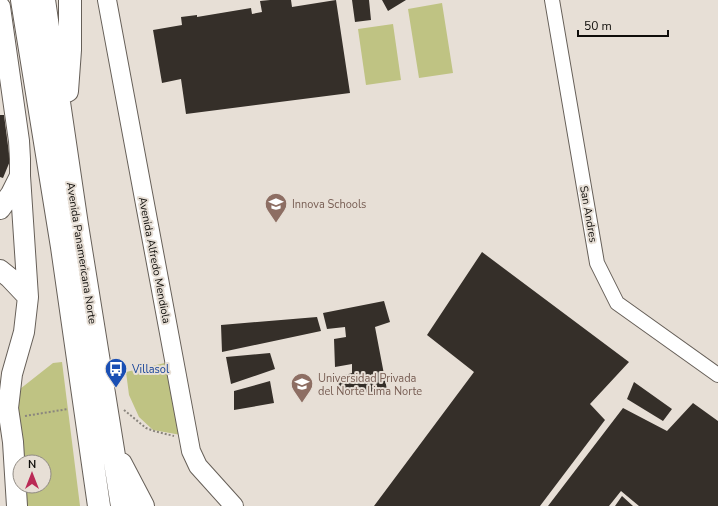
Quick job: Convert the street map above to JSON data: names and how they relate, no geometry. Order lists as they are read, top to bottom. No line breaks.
{"streets":{"highway":["Avenida Panamericana Norte"],"street":["San Andres","Avenida Alfredo Mendiola"]},"places":{"school or university":["Innova Schools","Universidad Privada del Norte Lima Norte"],"bus stop":["Villasol"]},"scale_bar":"50 m","north":"top"}
